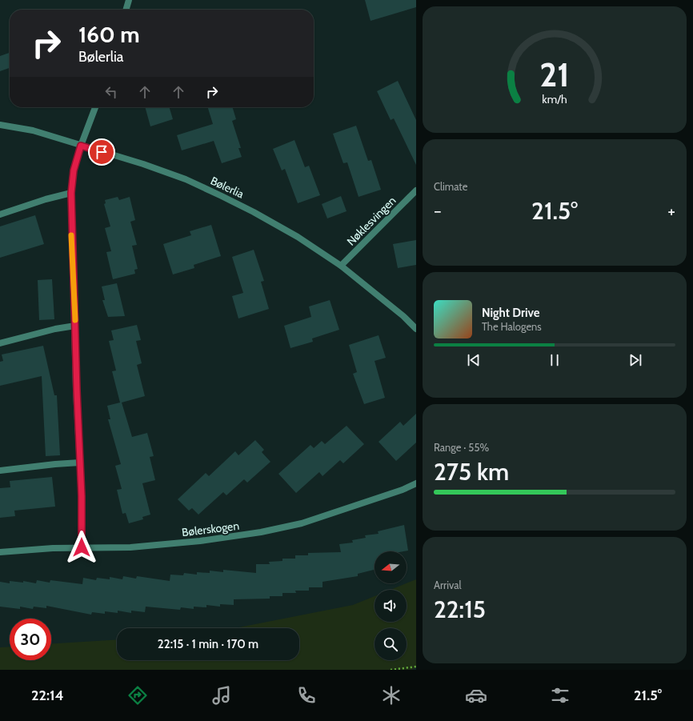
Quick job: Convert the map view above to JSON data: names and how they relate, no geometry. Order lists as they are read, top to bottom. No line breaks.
{"streets":{"street":["Bølerlia","Nøklesvingen","Bølerskogen"]},"crossings":[["Bølerlia","Nøklesvingen"]],"north":"left","page":{"turn":["160 m","Bølerlia"],"tile":["Climate",["Range · 55%","275 km"],["Arrival","22:15"]],"heat":["−","21.5°","+"],"song":["Night Drive","The Halogens"],"limit":"30","trip":"22:15 · 1 min · 170 m","tabs":["22:14","21.5°"],"gauge":["21","km/h"]}}
